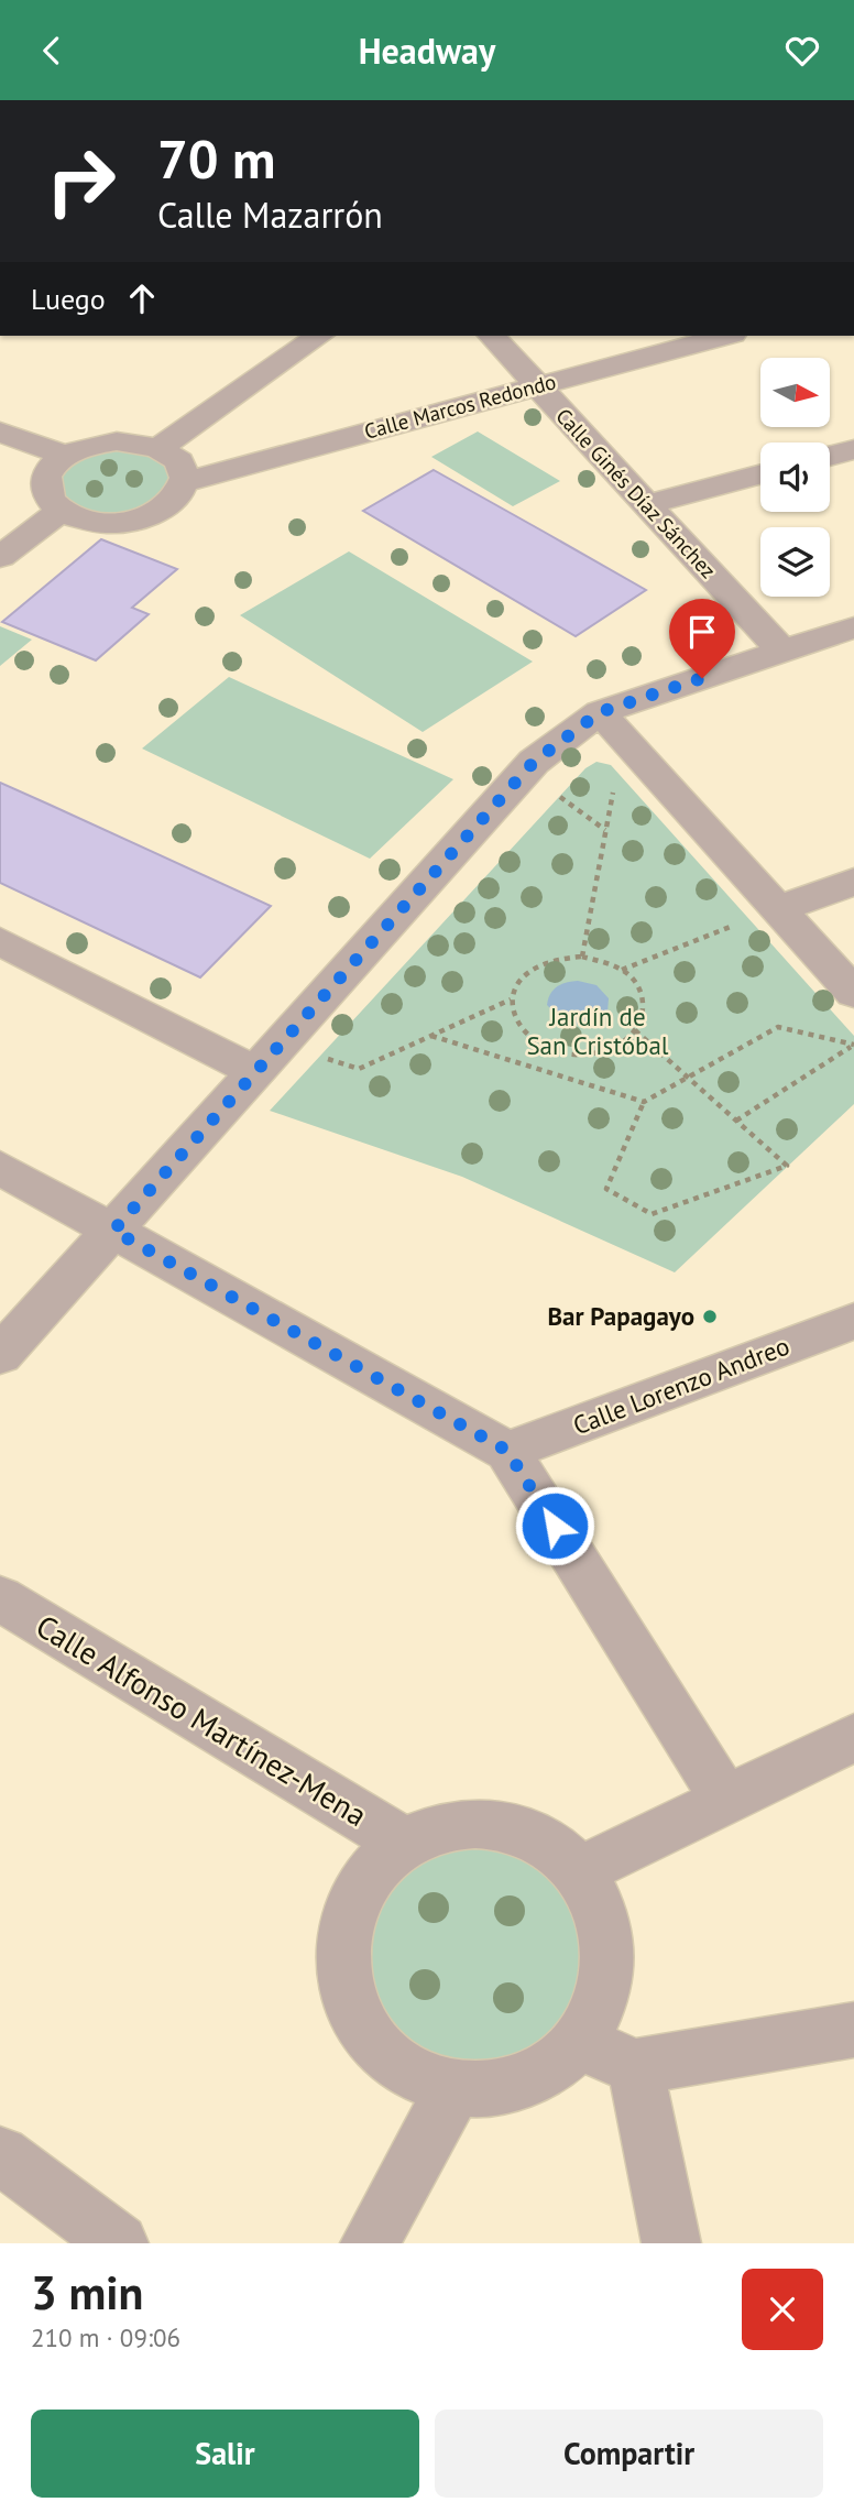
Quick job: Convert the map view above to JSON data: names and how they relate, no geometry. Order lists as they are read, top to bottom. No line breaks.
{"streets":{"street":["Calle Marcos Redondo","Calle Ginés Díaz Sánchez","Calle Lorenzo Andreo","Calle Alfonso Martínez-Mena"]},"crossings":[["Calle Marcos Redondo","Calle Ginés Díaz Sánchez"]],"parks":["Jardín de San Cristóbal"],"places":["Bar Papagayo"],"north":"right","page":{"header":"Headway","turn":["70 m","Calle Mazarrón"],"then":"Luego","heading":["3 min","210 m · 09:06"],"buttons":["Salir","Compartir"]}}
